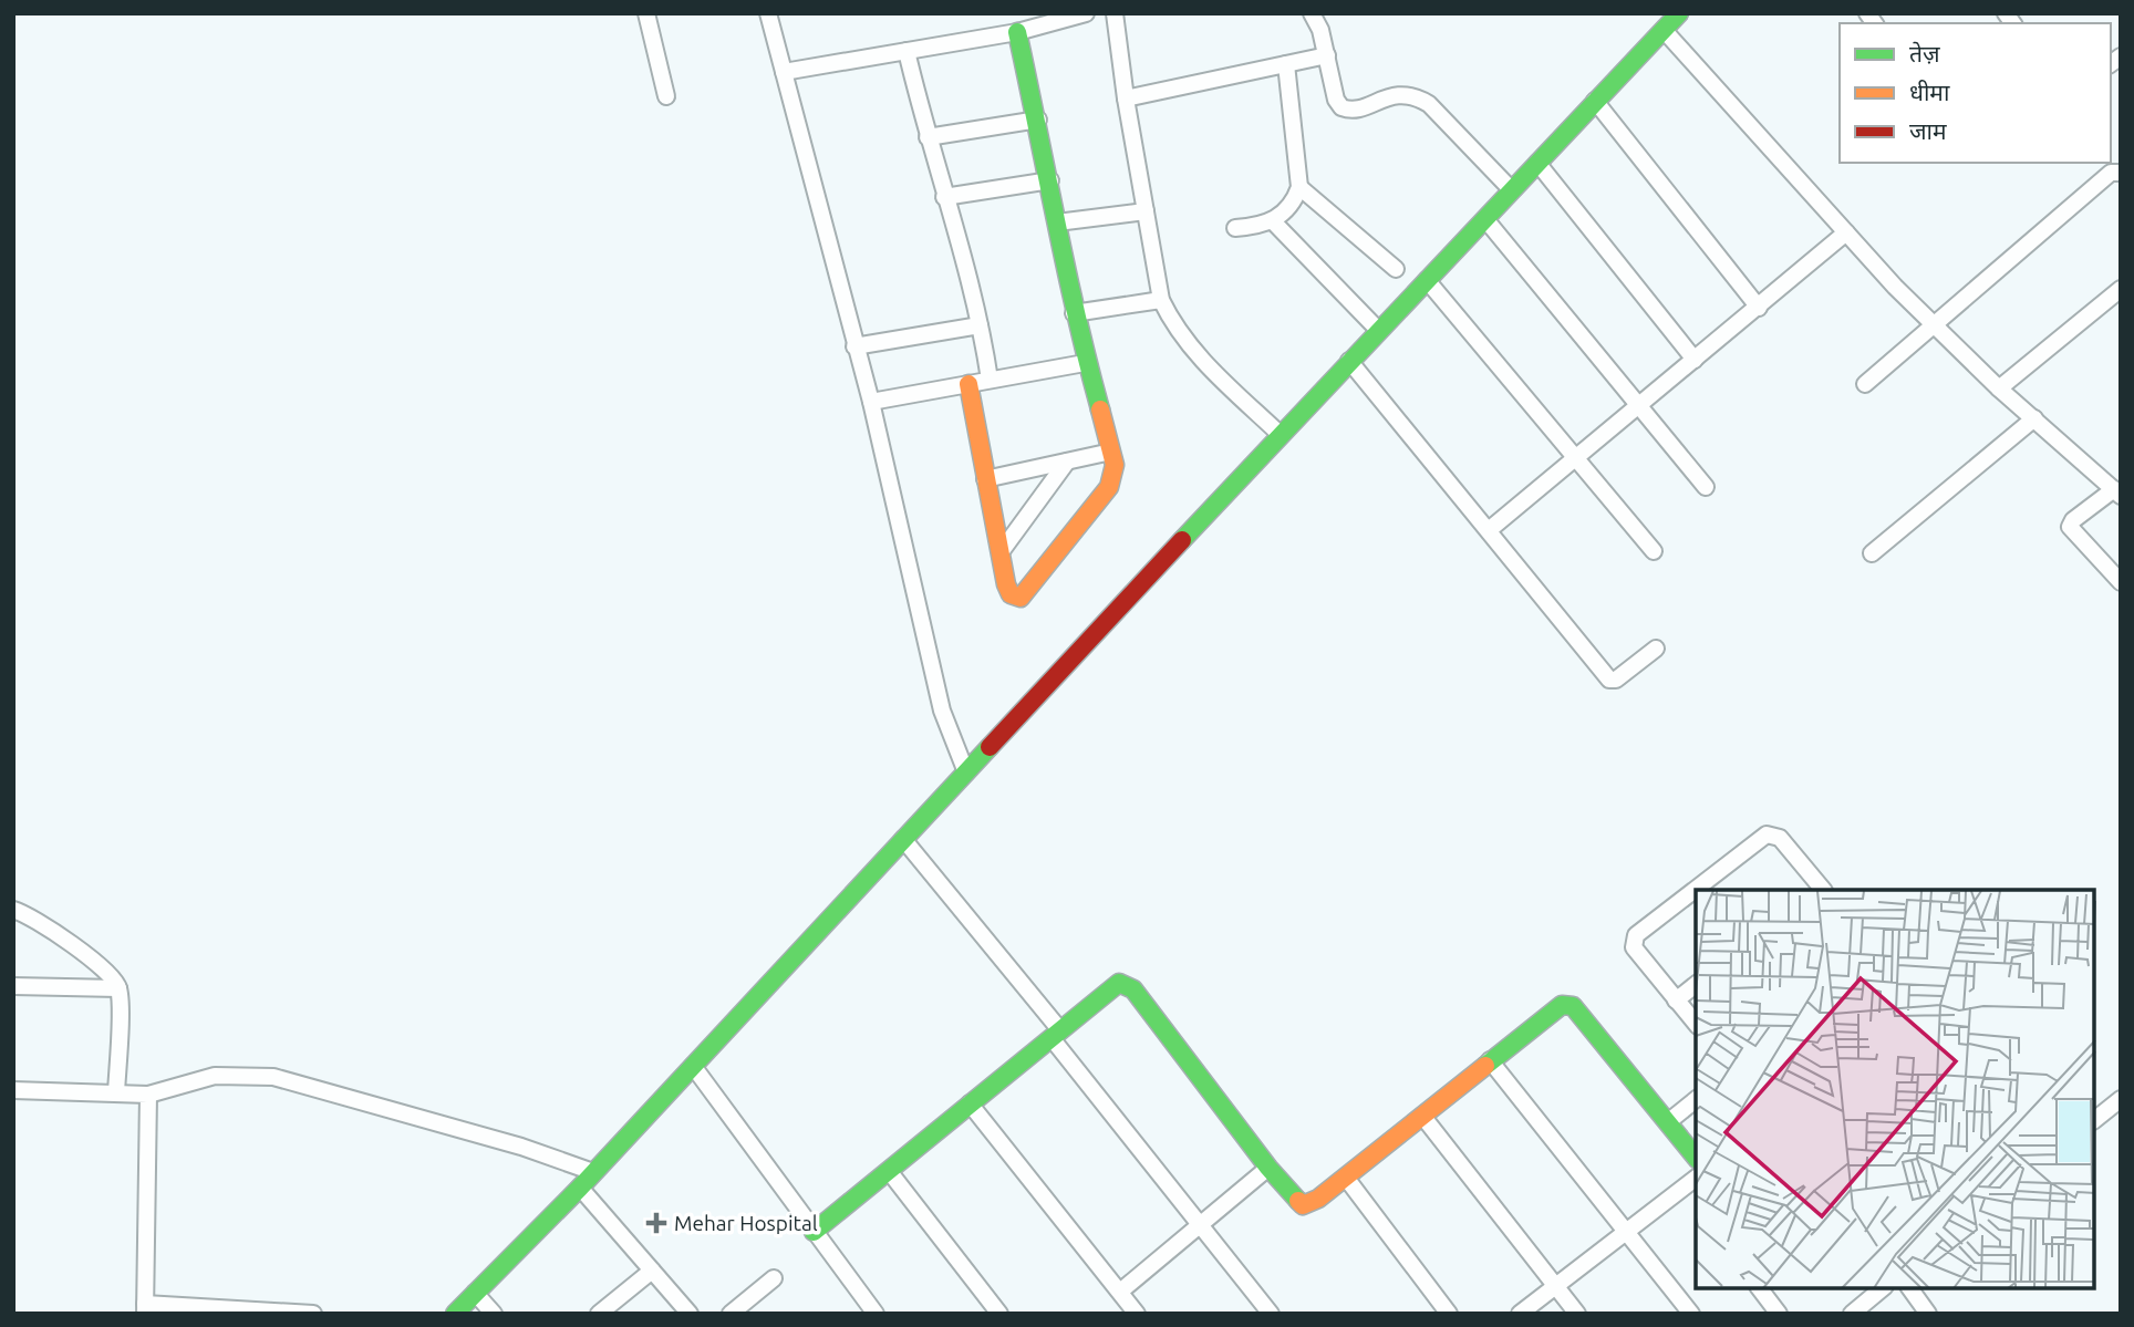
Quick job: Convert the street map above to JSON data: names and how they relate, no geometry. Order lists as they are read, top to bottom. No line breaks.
{"places":{"health":["Mehar Hospital"]},"legend":["तेज़","धीमा","जाम"]}
